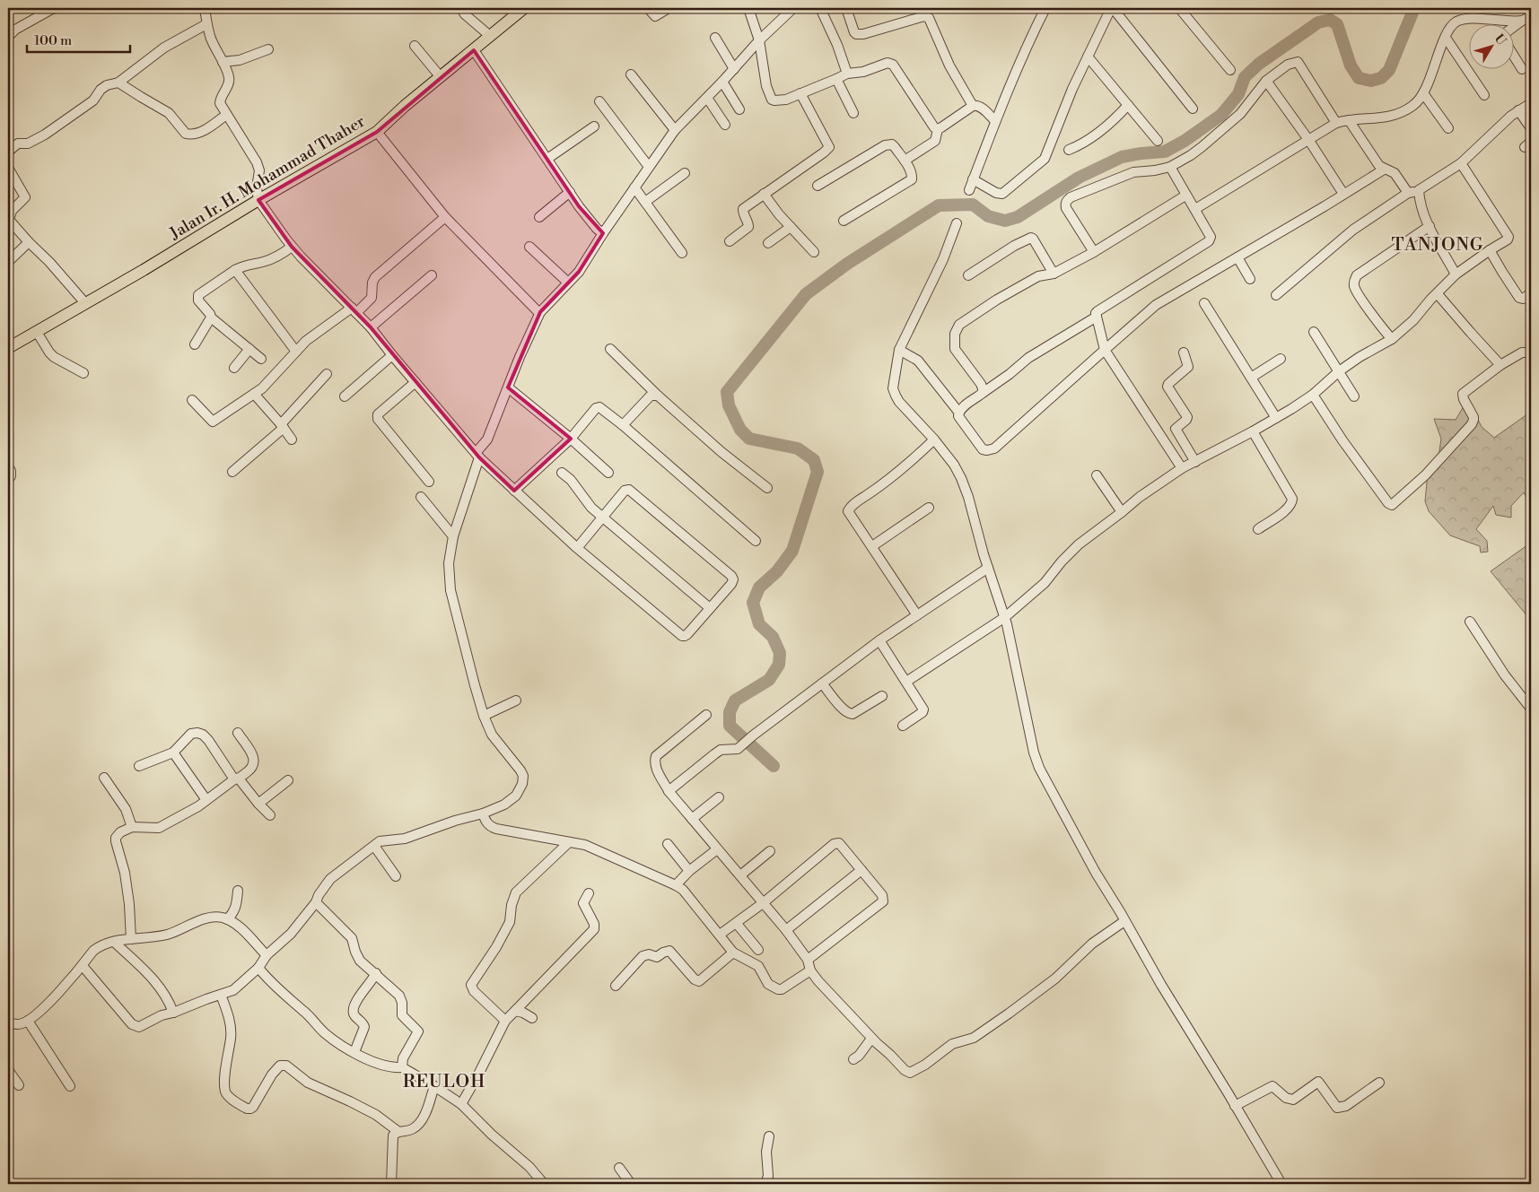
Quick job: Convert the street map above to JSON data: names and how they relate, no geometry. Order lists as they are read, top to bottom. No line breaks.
{"streets":{"main road":["Jalan Ir. H. Mohammad Thaher"]},"districts":["TANJONG","REULOH"],"scale_bar":"100 m","north":"top right"}
